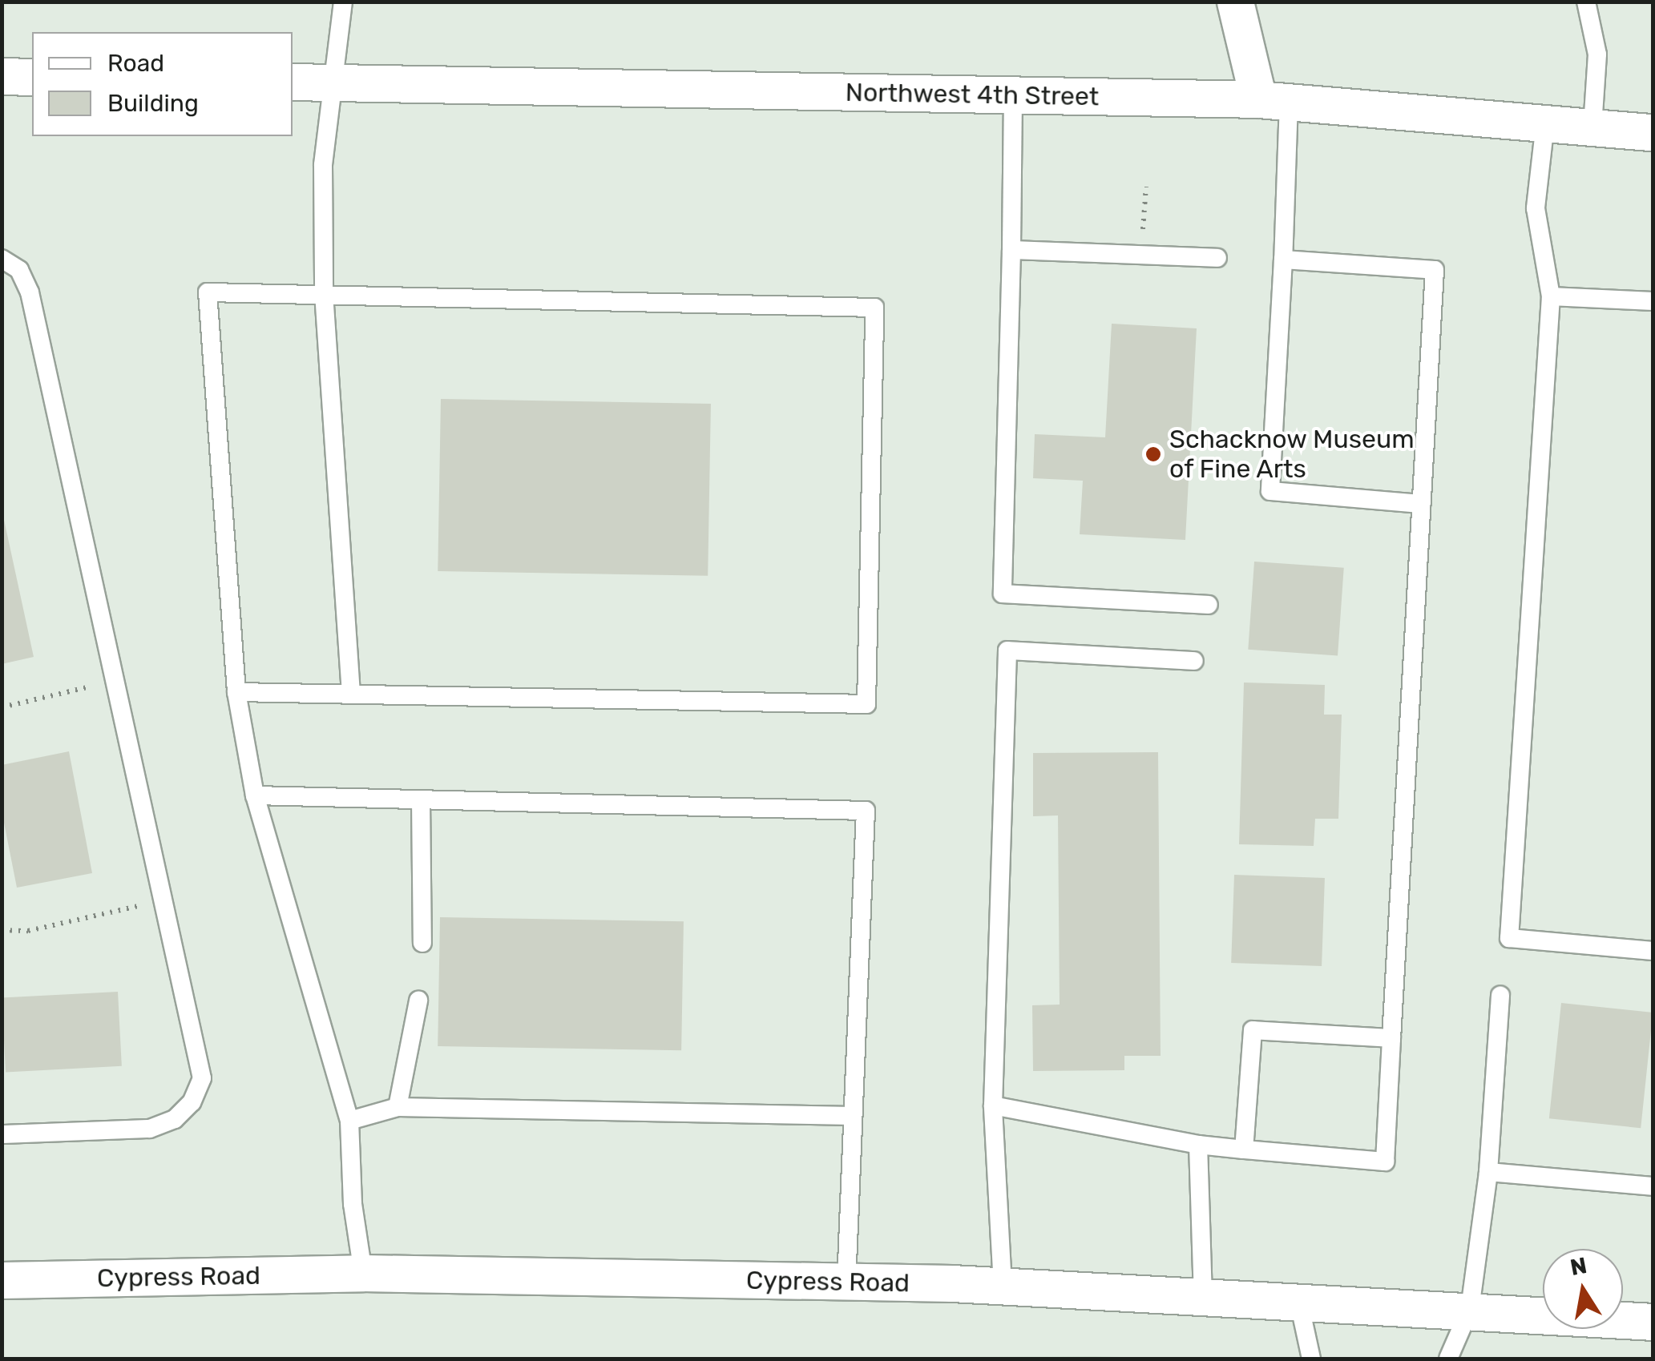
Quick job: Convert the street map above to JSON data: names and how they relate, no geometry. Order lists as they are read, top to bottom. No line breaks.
{"streets":{"street":["Northwest 4th Street","Cypress Road"]},"places":["Schacknow Museum of Fine Arts"],"legend":["Road","Building"],"north":"top"}
